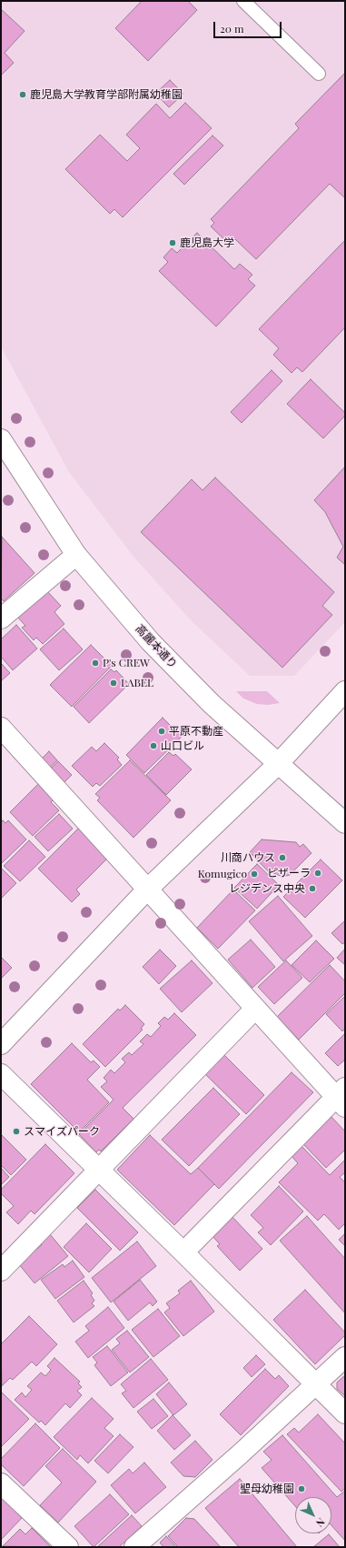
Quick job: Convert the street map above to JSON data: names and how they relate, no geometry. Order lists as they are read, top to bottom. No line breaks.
{"streets":{"street":["高麗本通り"]},"places":["鹿児島大学教育学部附属幼稚園","鹿児島大学","P's CREW","LABEL","平原不動産","山口ビル","川商ハウス","ピザーラ","Komugico","レジデンス中央","スマイズパーク","聖母幼稚園"],"scale_bar":"20 m","north":"bottom right"}
